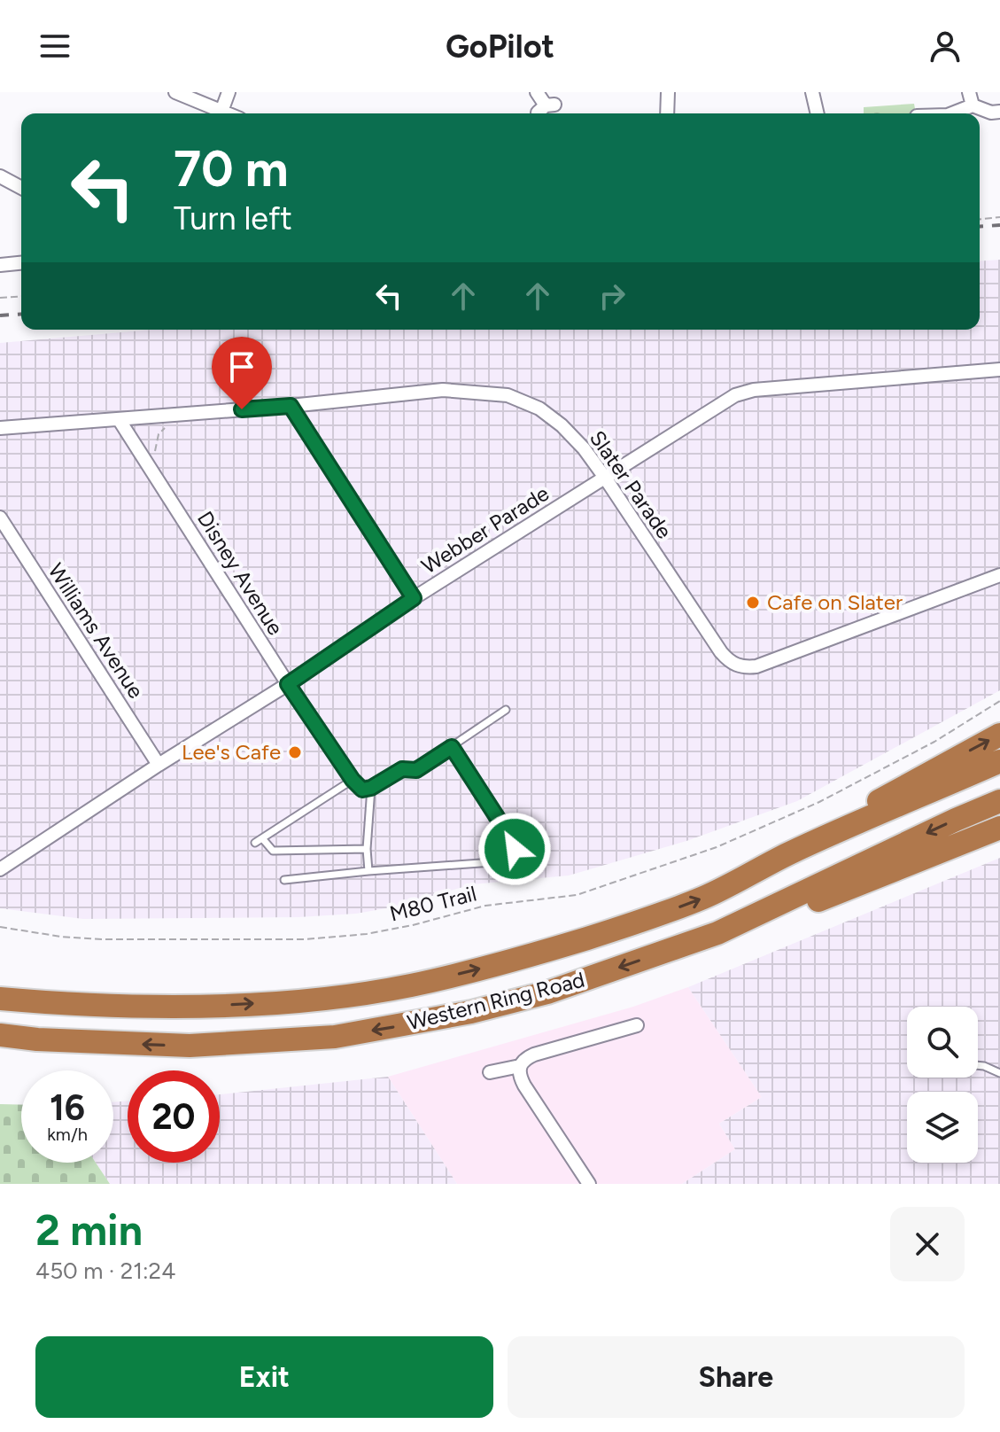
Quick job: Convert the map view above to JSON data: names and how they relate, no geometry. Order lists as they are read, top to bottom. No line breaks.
{"streets":{"highway":["Western Ring Road"],"street":["Slater Parade","Webber Parade","Disney Avenue","Williams Avenue"],"path":["M80 Trail"]},"crossings":[["Slater Parade","Webber Parade"],["Slater Parade","Disney Avenue"],["Webber Parade","Disney Avenue"],["Webber Parade","Williams Avenue"]],"places":["Cafe on Slater","Lee's Cafe"],"page":{"header":"GoPilot","turn":["70 m","Turn left"],"speed":"16 km/h","limit":"20","heading":["2 min","450 m · 21:24"],"buttons":["Exit","Share"]}}
